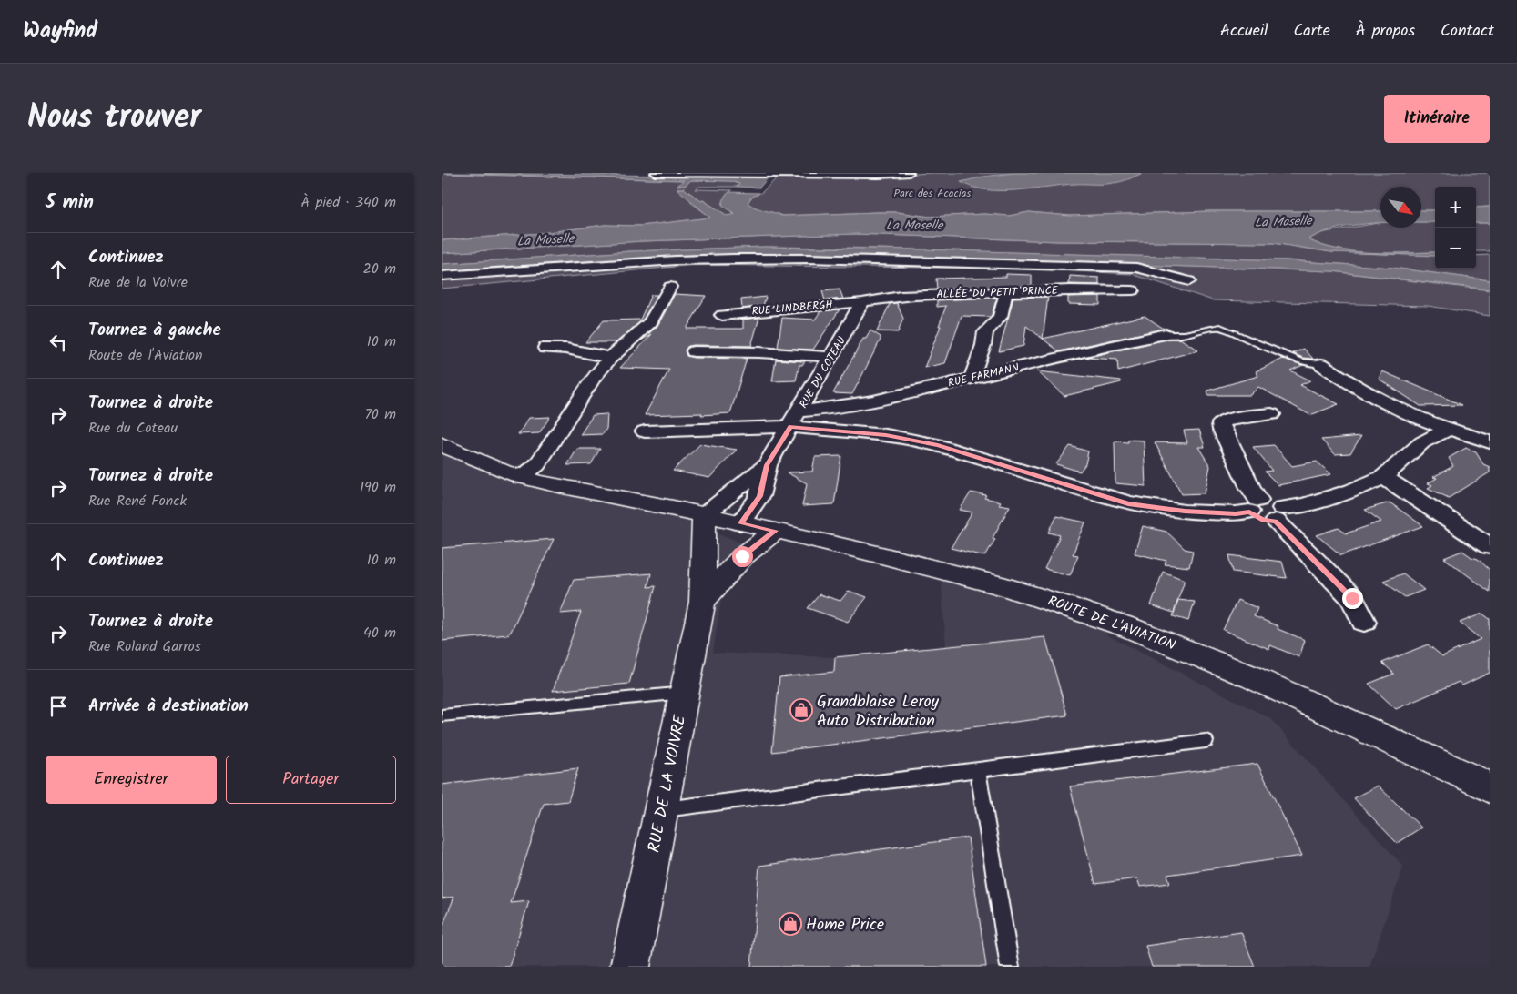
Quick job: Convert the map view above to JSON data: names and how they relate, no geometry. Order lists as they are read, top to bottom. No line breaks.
{"streets":{"street":["ALLÉE DU PETIT PRINCE","RUE LINDBERGH","RUE DU COTEAU","RUE FARMANN","ROUTE DE L'AVIATION","RUE DE LA VOIVRE"]},"crossings":[["ALLÉE DU PETIT PRINCE","RUE LINDBERGH"],["ALLÉE DU PETIT PRINCE","RUE DU COTEAU"],["RUE LINDBERGH","RUE DU COTEAU"],["RUE DU COTEAU","RUE FARMANN"],["RUE DU COTEAU","ROUTE DE L'AVIATION"],["RUE DU COTEAU","RUE DE LA VOIVRE"],["ROUTE DE L'AVIATION","RUE DE LA VOIVRE"]],"water":["La Moselle"],"parks":["Parc des Acacias"],"places":{"shop":["Grandblaise Leroy Auto Distribution","Home Price"]},"north":"bottom right","page":{"header":"Wayfind","nav":["Accueil","Carte","À propos","Contact"],"title":"Nous trouver","buttons":["Itinéraire",["Enregistrer","Partager"]],"heading":["5 min","À pied · 340 m"],"map_buttons":["+","−"],"list":[["Continuez","Rue de la Voivre","20 m"],["Tournez à gauche","Route de l'Aviation","10 m"],["Tournez à droite","Rue du Coteau","70 m"],["Tournez à droite","Rue René Fonck","190 m"],["Continuez","10 m"],["Tournez à droite","Rue Roland Garros","40 m"],"Arrivée à destination"]}}
